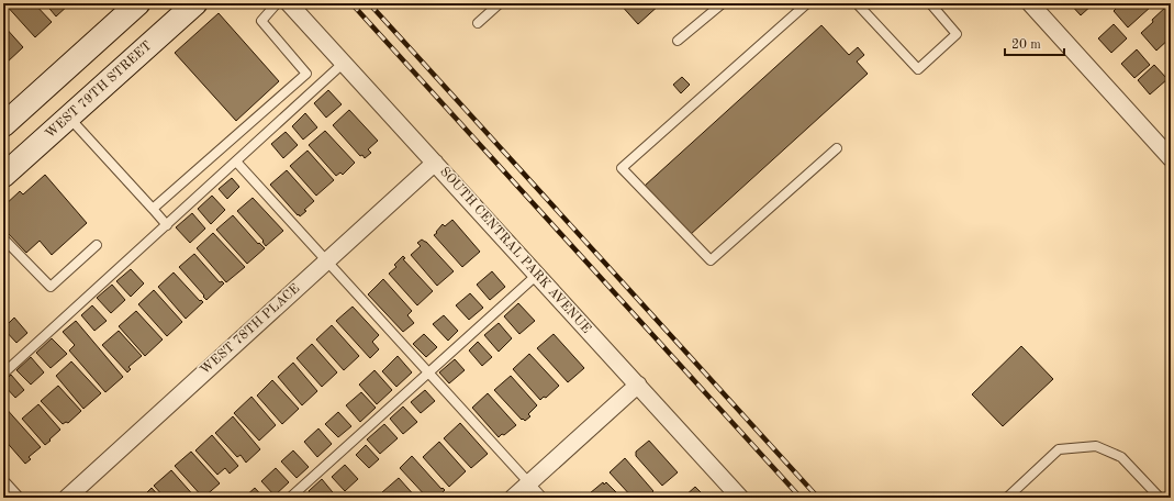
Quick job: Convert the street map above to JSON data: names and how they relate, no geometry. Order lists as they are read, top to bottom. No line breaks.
{"streets":{"main road":["WEST 79TH STREET"],"street":["SOUTH CENTRAL PARK AVENUE","WEST 78TH PLACE"]},"crossings":[["SOUTH CENTRAL PARK AVENUE","WEST 78TH PLACE"]],"scale_bar":"20 m"}
